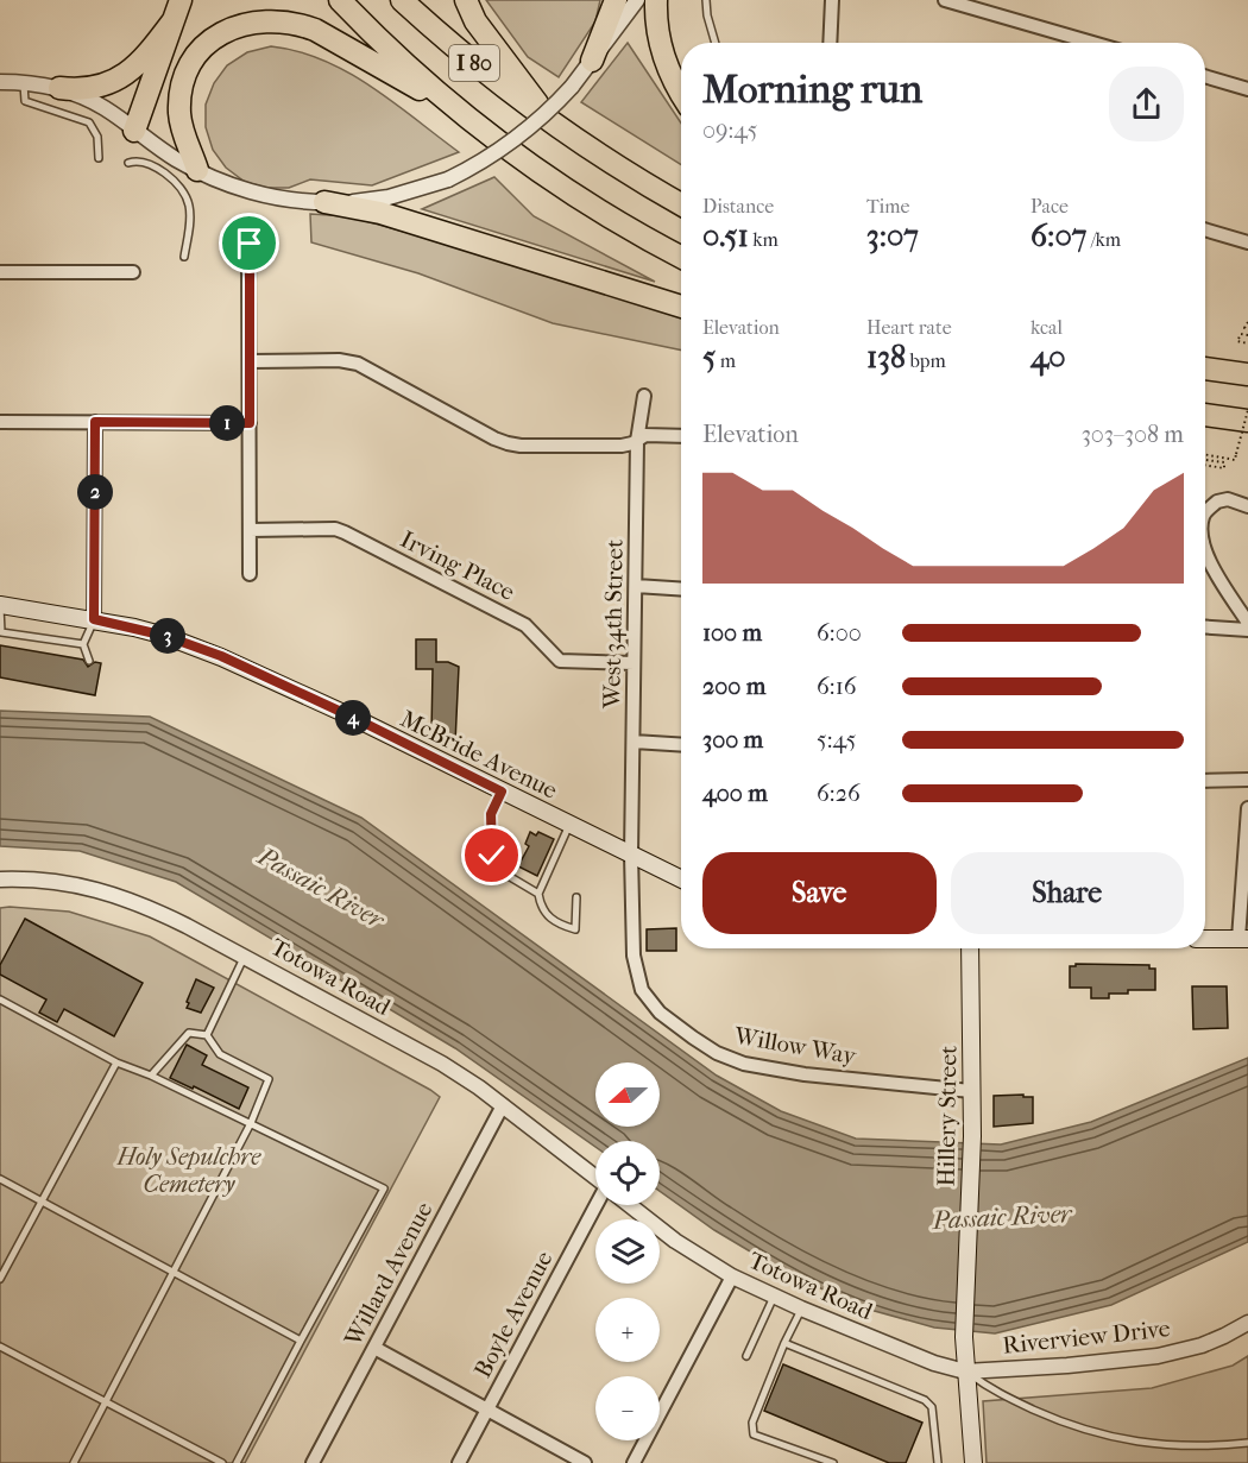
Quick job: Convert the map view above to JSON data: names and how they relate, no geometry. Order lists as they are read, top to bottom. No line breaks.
{"streets":{"highway":["I 80"],"main road":["McBride Avenue","Hillery Street"],"street":["Irving Place","West 34th Street","Totowa Road","Willow Way","Willard Avenue","Boyle Avenue","Riverview Drive"]},"crossings":[["Irving Place","West 34th Street"],["West 34th Street","McBride Avenue"],["West 34th Street","Willow Way"],["McBride Avenue","Willow Way"],["Totowa Road","Hillery Street"],["Totowa Road","Willard Avenue"],["Totowa Road","Riverview Drive"],["Willow Way","Hillery Street"],["Hillery Street","Riverview Drive"]],"water":["Passaic River"],"parks":["Holy Sepulchre Cemetery"],"north":"left","page":{"heading":["Morning run","09:45"],"stats":[["Distance","0.51 km"],["Time","3:07"],["Pace","6:07 /km"],["Elevation","5 m"],["Heart rate","138 bpm"],["kcal","40"]],"pins":["1","2","3","4"],"chart":["Elevation","303–308 m"],"list":[{"name":"100 m","note":"6:00"},{"name":"200 m","note":"6:16"},{"name":"300 m","note":"5:45"},{"name":"400 m","note":"6:26"}],"buttons":["Save","Share"],"map_buttons":["+","−"]}}
